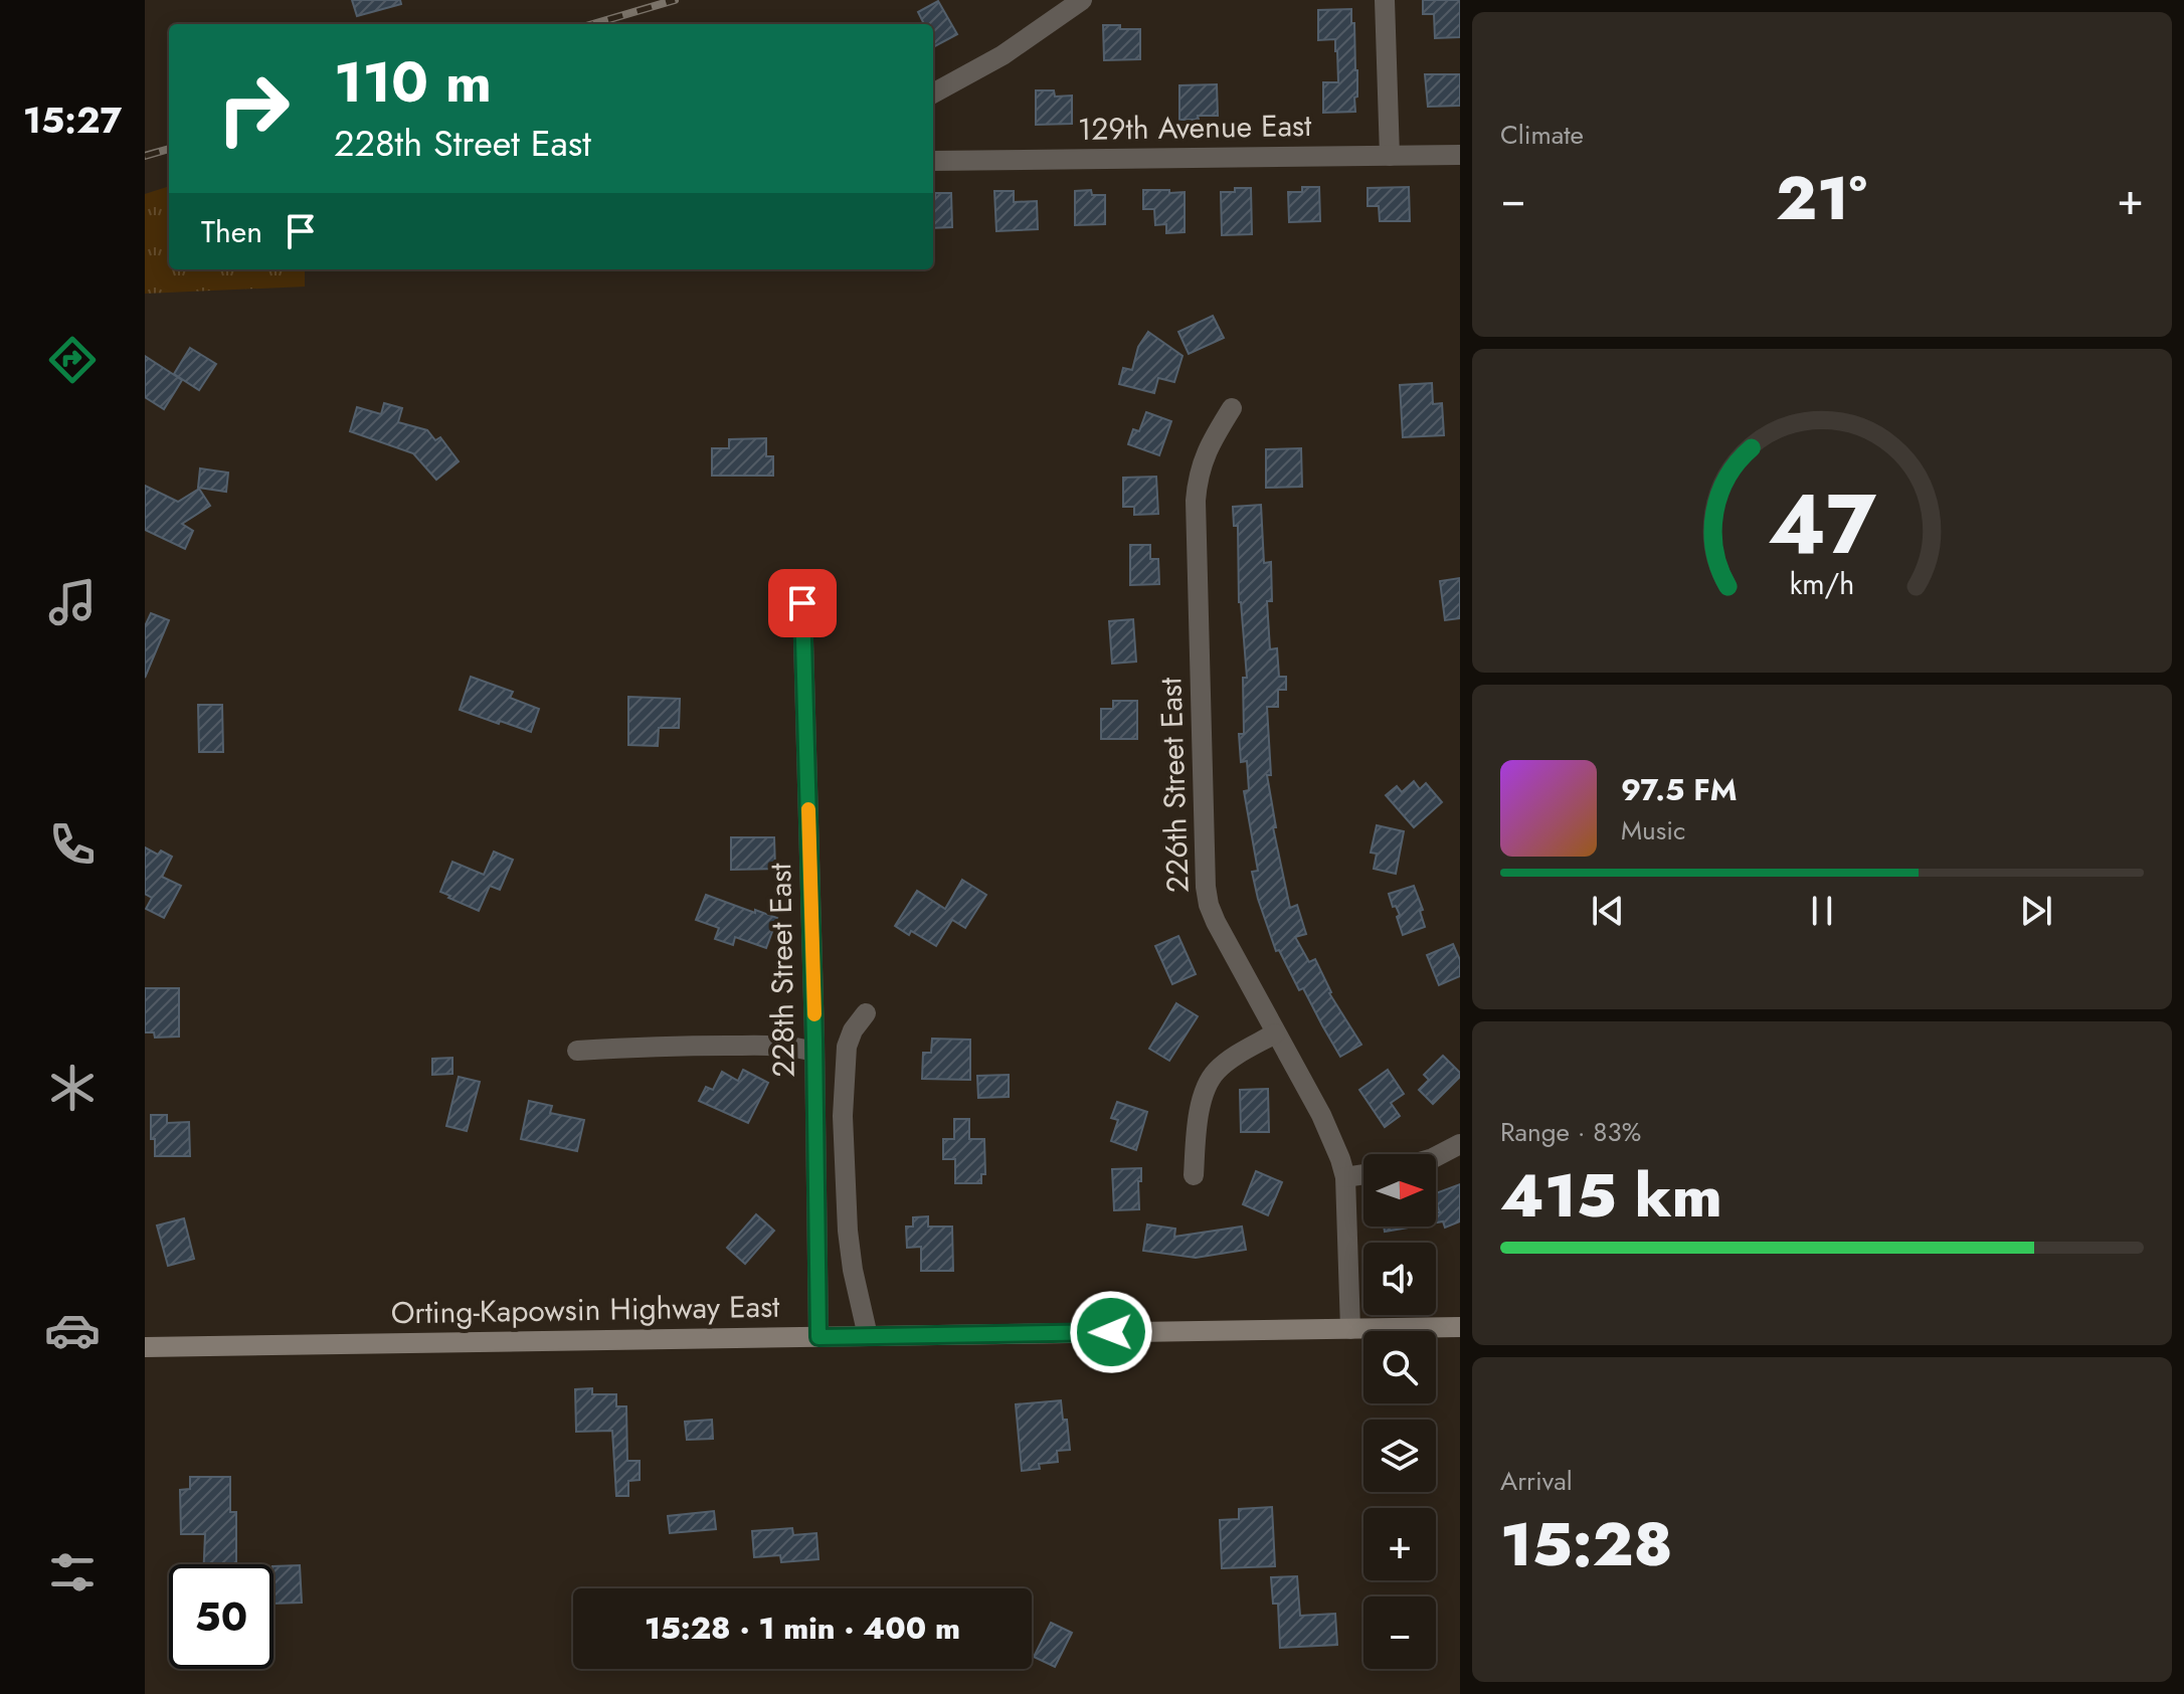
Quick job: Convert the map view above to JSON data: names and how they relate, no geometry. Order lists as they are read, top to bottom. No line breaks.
{"streets":{"main road":["Orting-Kapowsin Highway East"],"street":["129th Avenue East","226th Street East","228th Street East"]},"crossings":[["226th Street East","Orting-Kapowsin Highway East"],["228th Street East","Orting-Kapowsin Highway East"]],"north":"right","page":{"tabs":"15:27","tile":["Climate",["Range · 83%","415 km"],["Arrival","15:28"]],"turn":["110 m","228th Street East"],"heat":["−","21°","+"],"then":"Then","song":["97.5 FM","Music"],"map_buttons":["+","−"],"limit":"50","trip":"15:28 · 1 min · 400 m","gauge":["47","km/h"]}}
